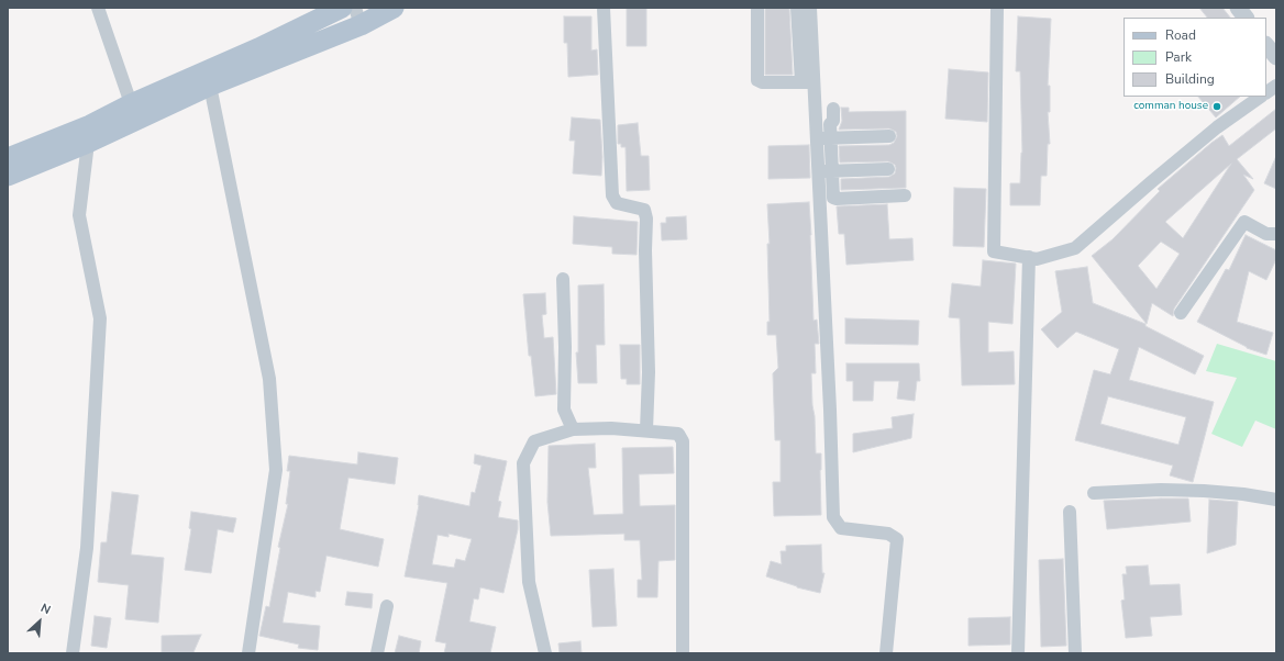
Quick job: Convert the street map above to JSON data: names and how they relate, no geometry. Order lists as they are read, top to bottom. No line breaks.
{"places":["comman house"],"legend":["Road","Park","Building"],"north":"top right"}
